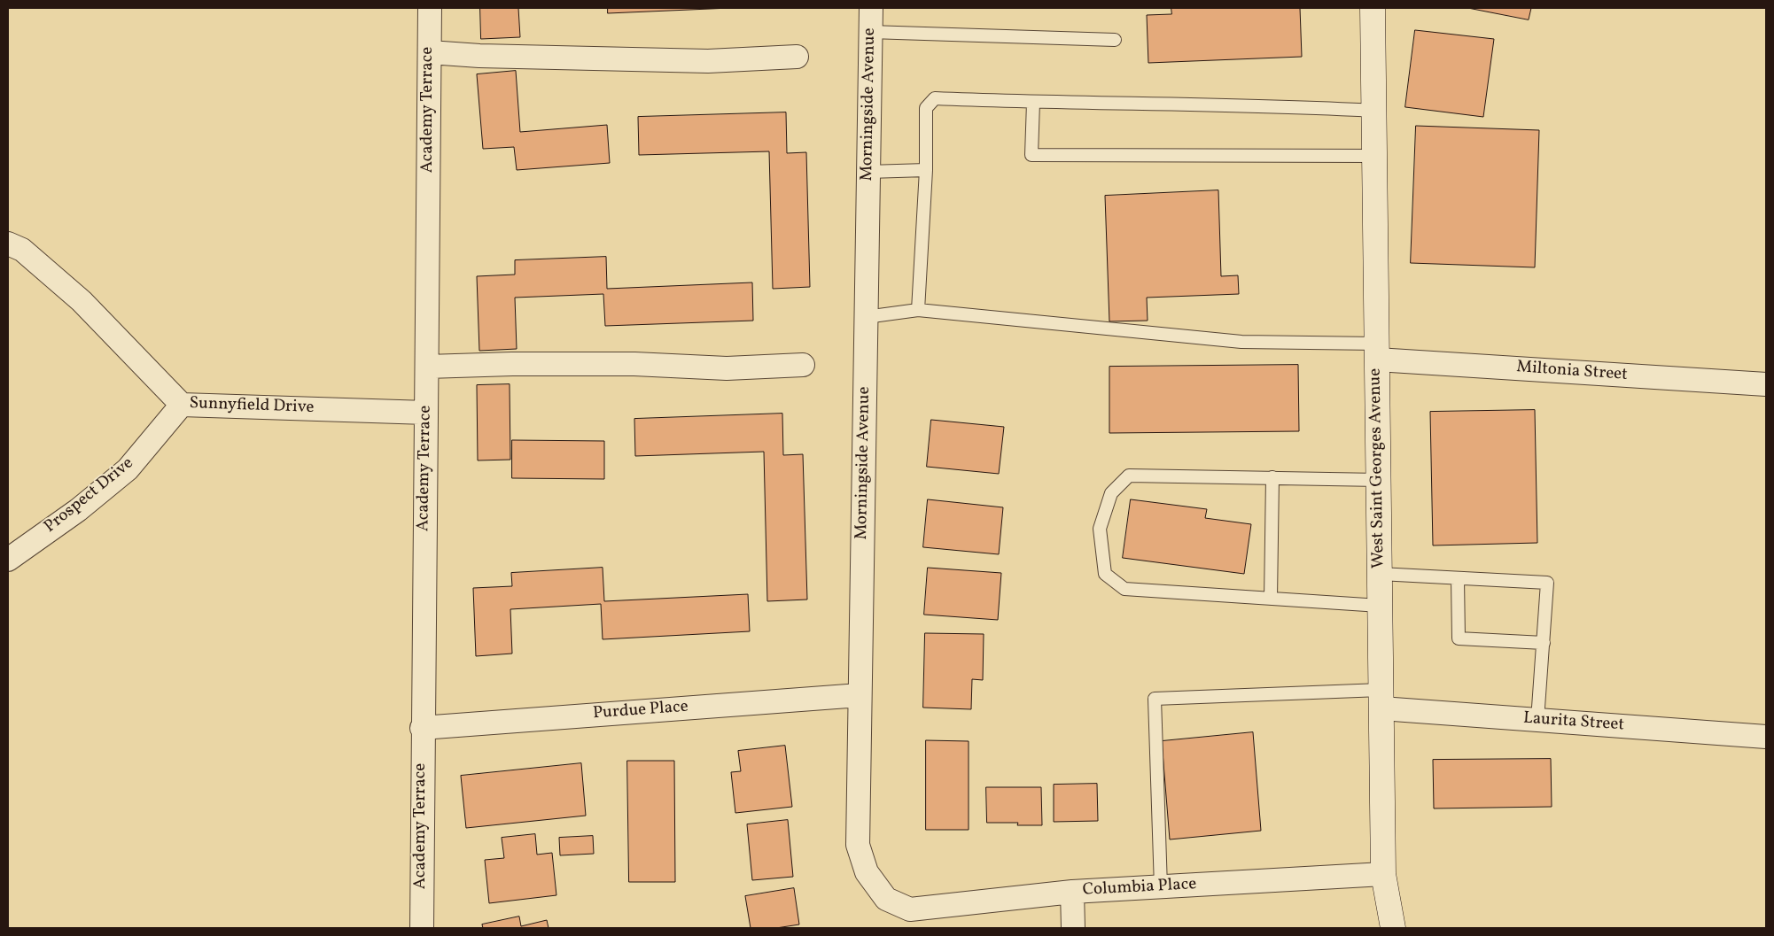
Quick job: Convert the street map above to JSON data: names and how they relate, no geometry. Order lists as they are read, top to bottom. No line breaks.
{"streets":{"main road":["West Saint Georges Avenue"],"street":["Morningside Avenue","Academy Terrace","Miltonia Street","Sunnyfield Drive","Prospect Drive","Purdue Place","Laurita Street","Columbia Place"]},"crossings":[["Morningside Avenue","Purdue Place"],["Morningside Avenue","Columbia Place"],["Academy Terrace","Sunnyfield Drive"],["Academy Terrace","Purdue Place"],["Miltonia Street","West Saint Georges Avenue"],["Sunnyfield Drive","Prospect Drive"],["West Saint Georges Avenue","Laurita Street"],["West Saint Georges Avenue","Columbia Place"]]}
